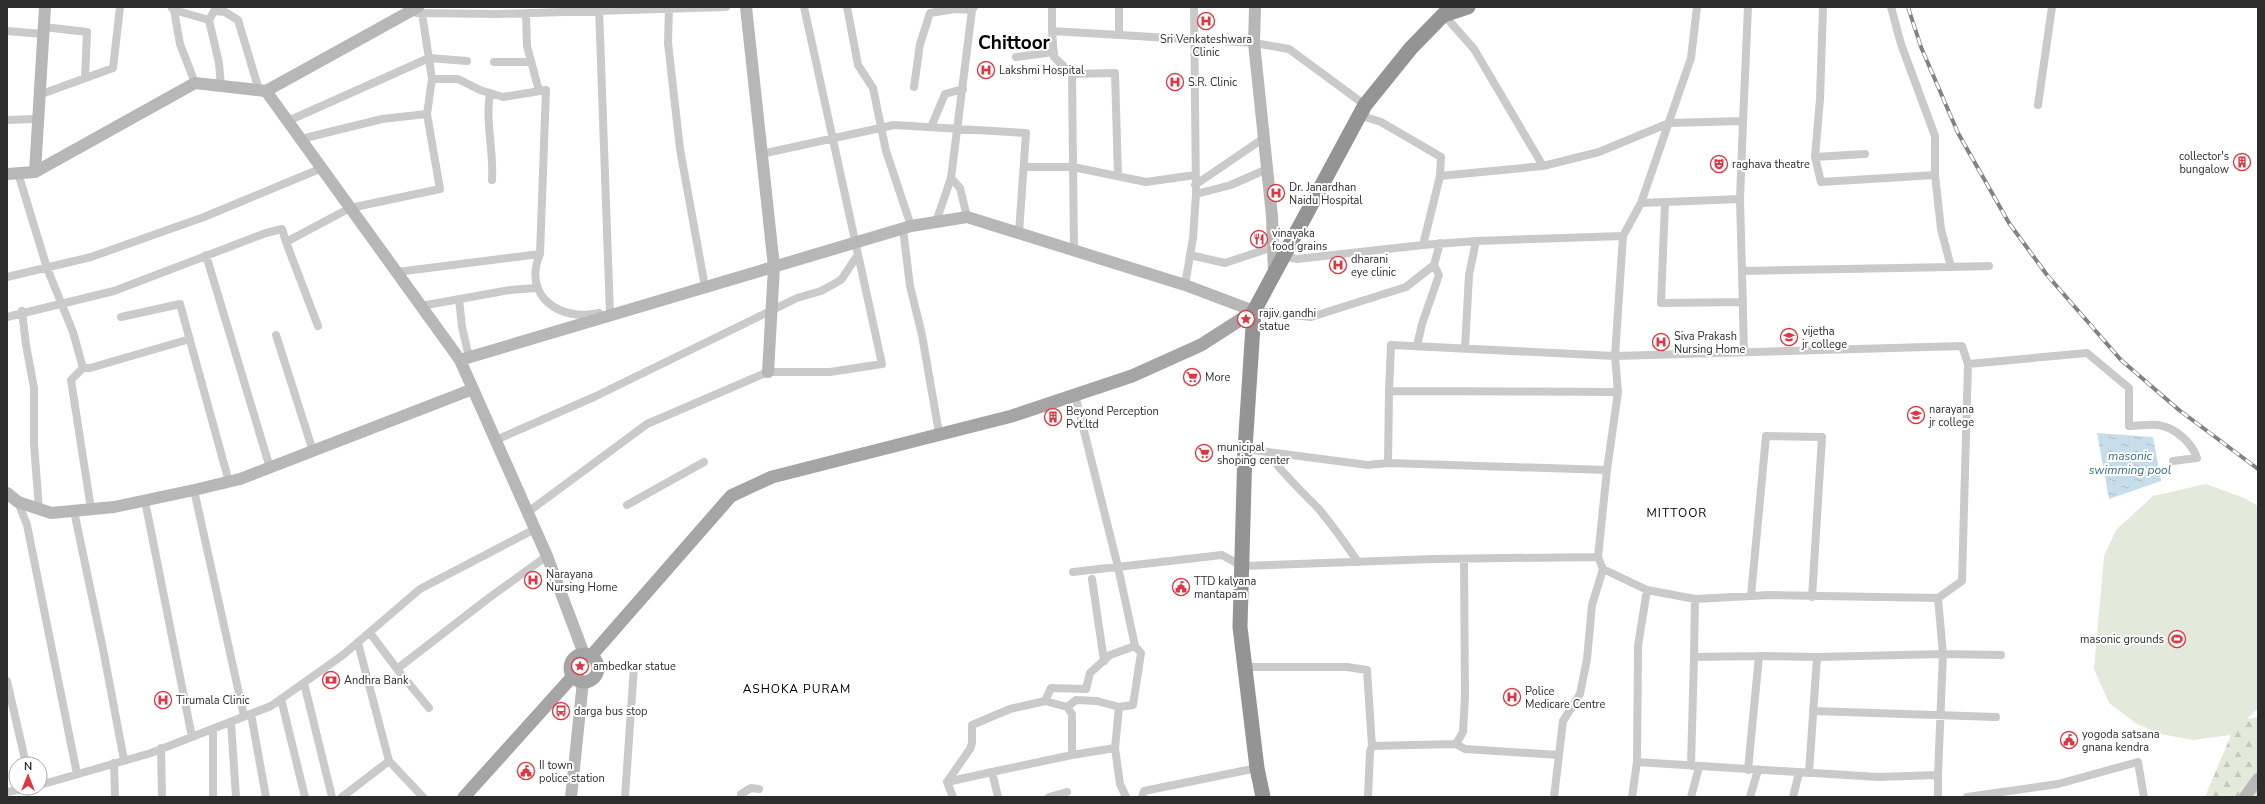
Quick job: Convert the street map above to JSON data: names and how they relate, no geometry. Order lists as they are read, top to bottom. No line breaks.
{"districts":["Chittoor","MITTOOR","ASHOKA PURAM"],"water":["masonic swimming pool"],"places":{"hospital":["Sri Venkateshwara Clinic","Lakshmi Hospital","S.R. Clinic","Dr. Janardhan Naidu Hospital","dharani eye clinic","Siva Prakash Nursing Home","Narayana Nursing Home","Police Medicare Centre","Tirumala Clinic"],"building":["collector's bungalow","Beyond Perception Pvt.ltd"],"theatre":["raghava theatre"],"restaurant":["vinayaka food grains"],"place":["rajiv gandhi statue","ambedkar statue"],"school or university":["vijetha jr college","narayana jr college"],"supermarket":["More","municipal shoping center"],"public building":["TTD kalyana mantapam","yogoda satsana gnana kendra","II town police station"],"sports":["masonic grounds"],"bank":["Andhra Bank"],"bus stop":["darga bus stop"]},"north":"top"}
